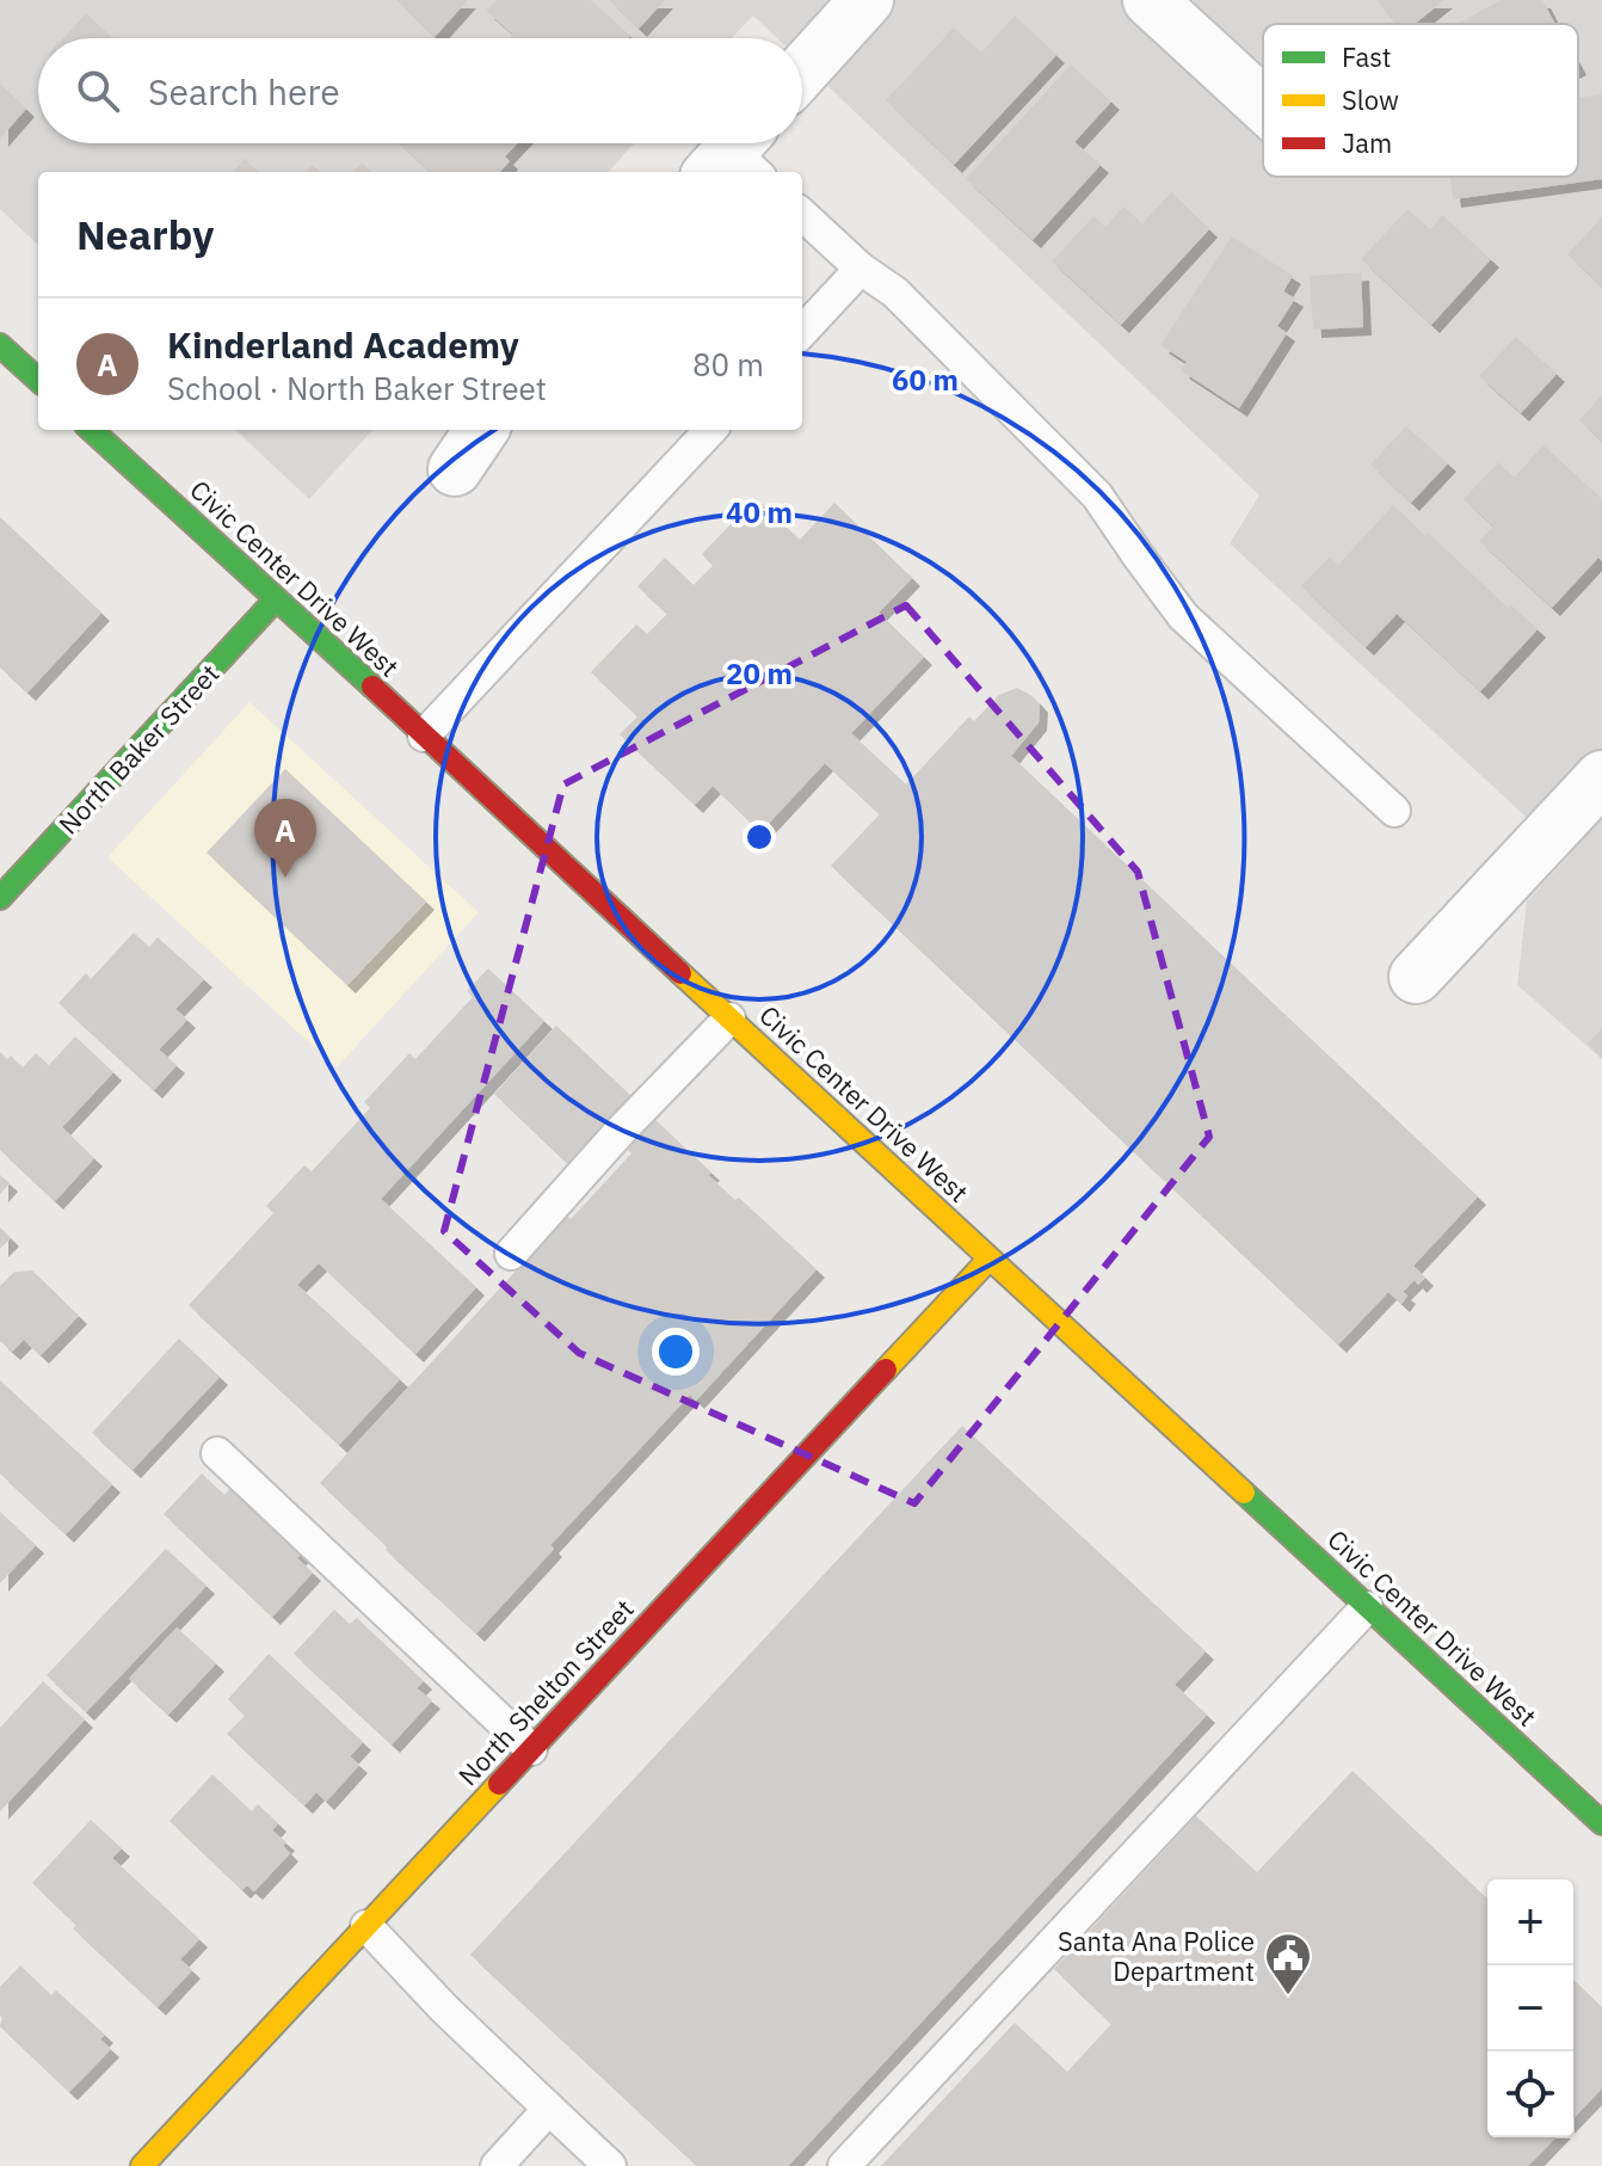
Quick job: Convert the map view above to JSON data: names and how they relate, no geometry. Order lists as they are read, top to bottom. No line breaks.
{"streets":{"main road":["Civic Center Drive West","North Baker Street","North Shelton Street"]},"crossings":[["Civic Center Drive West","North Baker Street"],["Civic Center Drive West","North Shelton Street"]],"places":{"public building":["Santa Ana Police Department"]},"legend":["Fast","Slow","Jam"],"page":{"search":"Search here","heading":"Nearby","list":[{"mark":"A","name":"Kinderland Academy","note":"School · North Baker Street","value":"80 m"}],"pins":"A","map_buttons":["+","−"]},"rings":["60 m","40 m","20 m"]}
